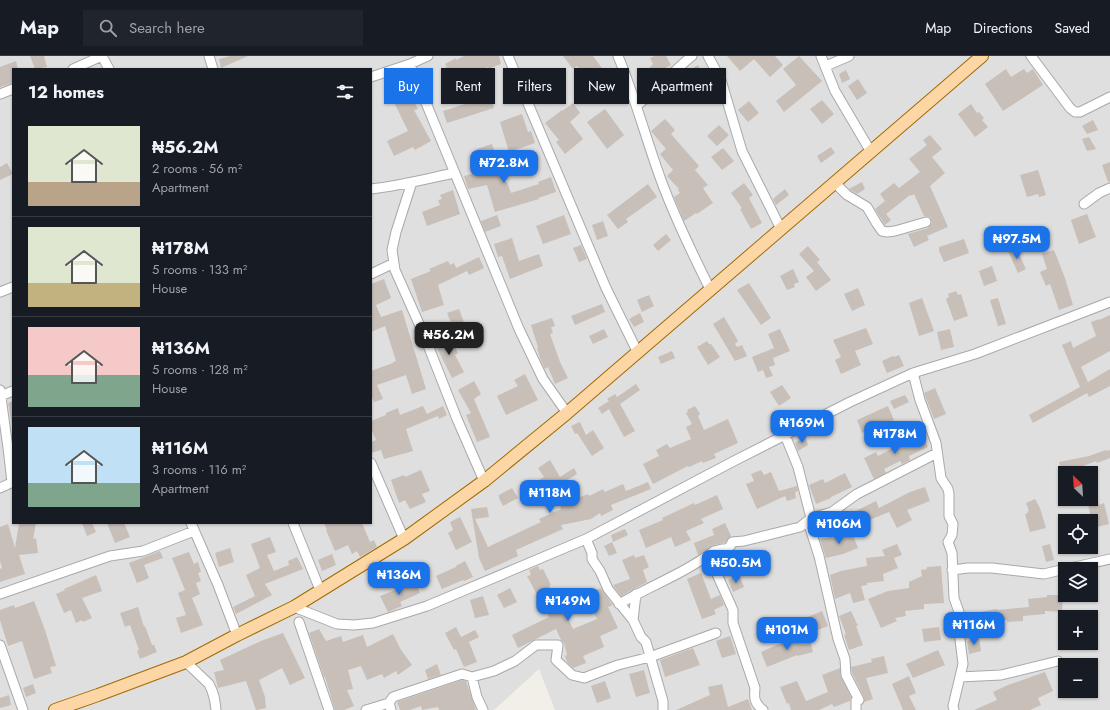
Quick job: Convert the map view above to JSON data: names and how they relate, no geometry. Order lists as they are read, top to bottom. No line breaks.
{"north":"top left","page":{"header":"Map","search":"Search here","nav":["Map","Directions","Saved"],"chip":["Buy","Rent","Filters","New","Apartment"],"heading":"12 homes","list":[{"name":"₦56.2M","note":"2 rooms · 56 m² · Apartment"},{"name":"₦178M","note":"5 rooms · 133 m² · House"},{"name":"₦136M","note":"5 rooms · 128 m² · House"},{"name":"₦116M","note":"3 rooms · 116 m² · Apartment"}],"price":["₦72.8M","₦97.5M","₦56.2M","₦169M","₦178M","₦118M","₦106M","₦50.5M","₦136M","₦149M","₦116M","₦101M"],"map_buttons":["+","−"]}}
